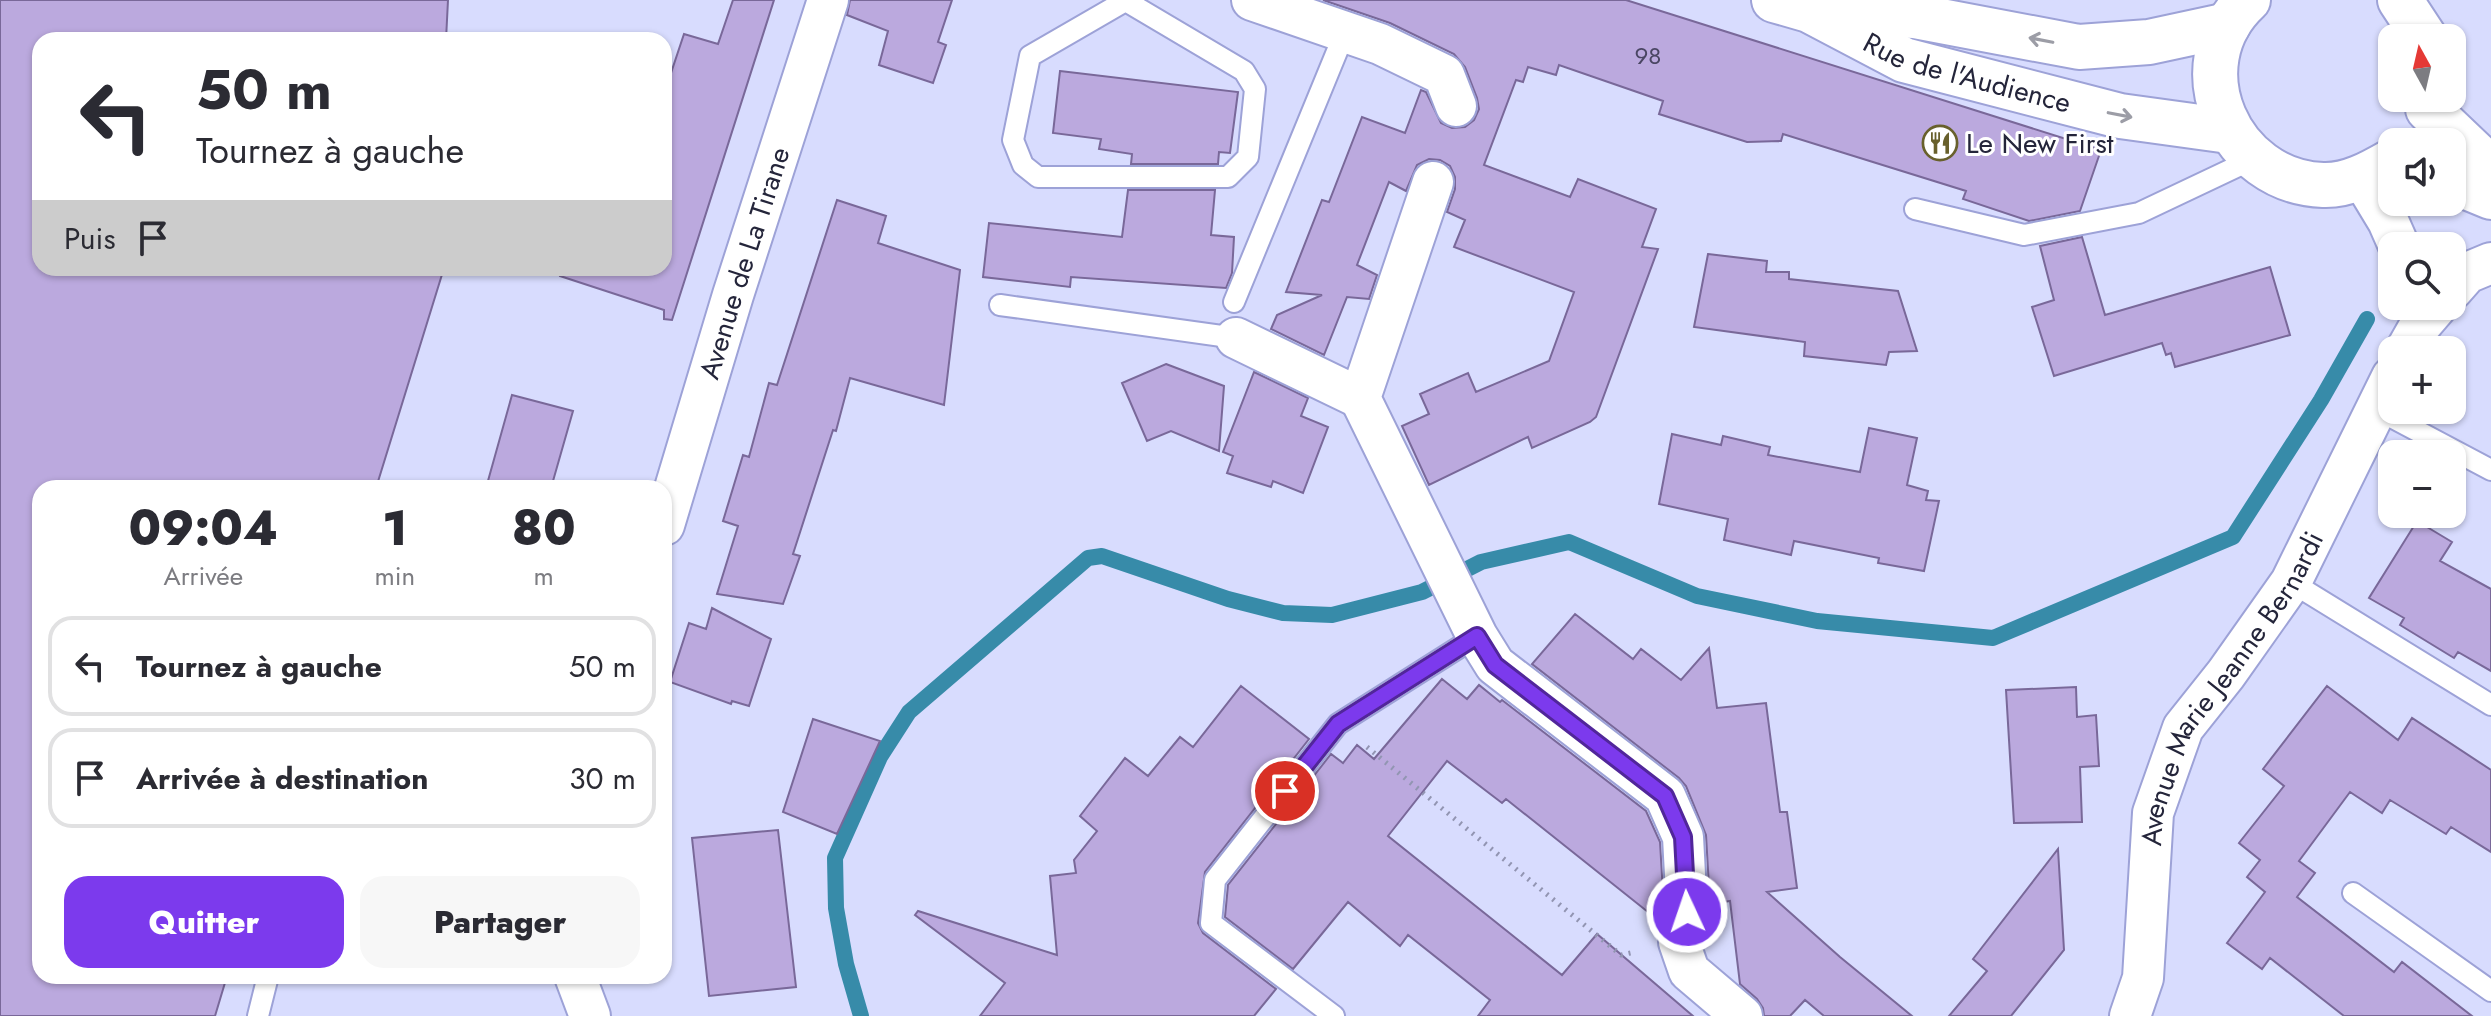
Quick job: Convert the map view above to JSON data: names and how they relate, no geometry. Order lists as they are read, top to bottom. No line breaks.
{"streets":{"street":["Rue de l'Audience","Avenue de La Tirane","Avenue Marie Jeanne Bernardi"]},"places":{"restaurant":["Le New First"]},"house_numbers":["98"],"north":"top","page":{"map_buttons":["+","−"],"turn":["50 m","Tournez à gauche"],"then":"Puis","eta":["09:04","Arrivée","1","min","80","m"],"list":[{"name":"Tournez à gauche","value":"50 m"},{"name":"Arrivée à destination","value":"30 m"}],"buttons":["Quitter","Partager"]}}
